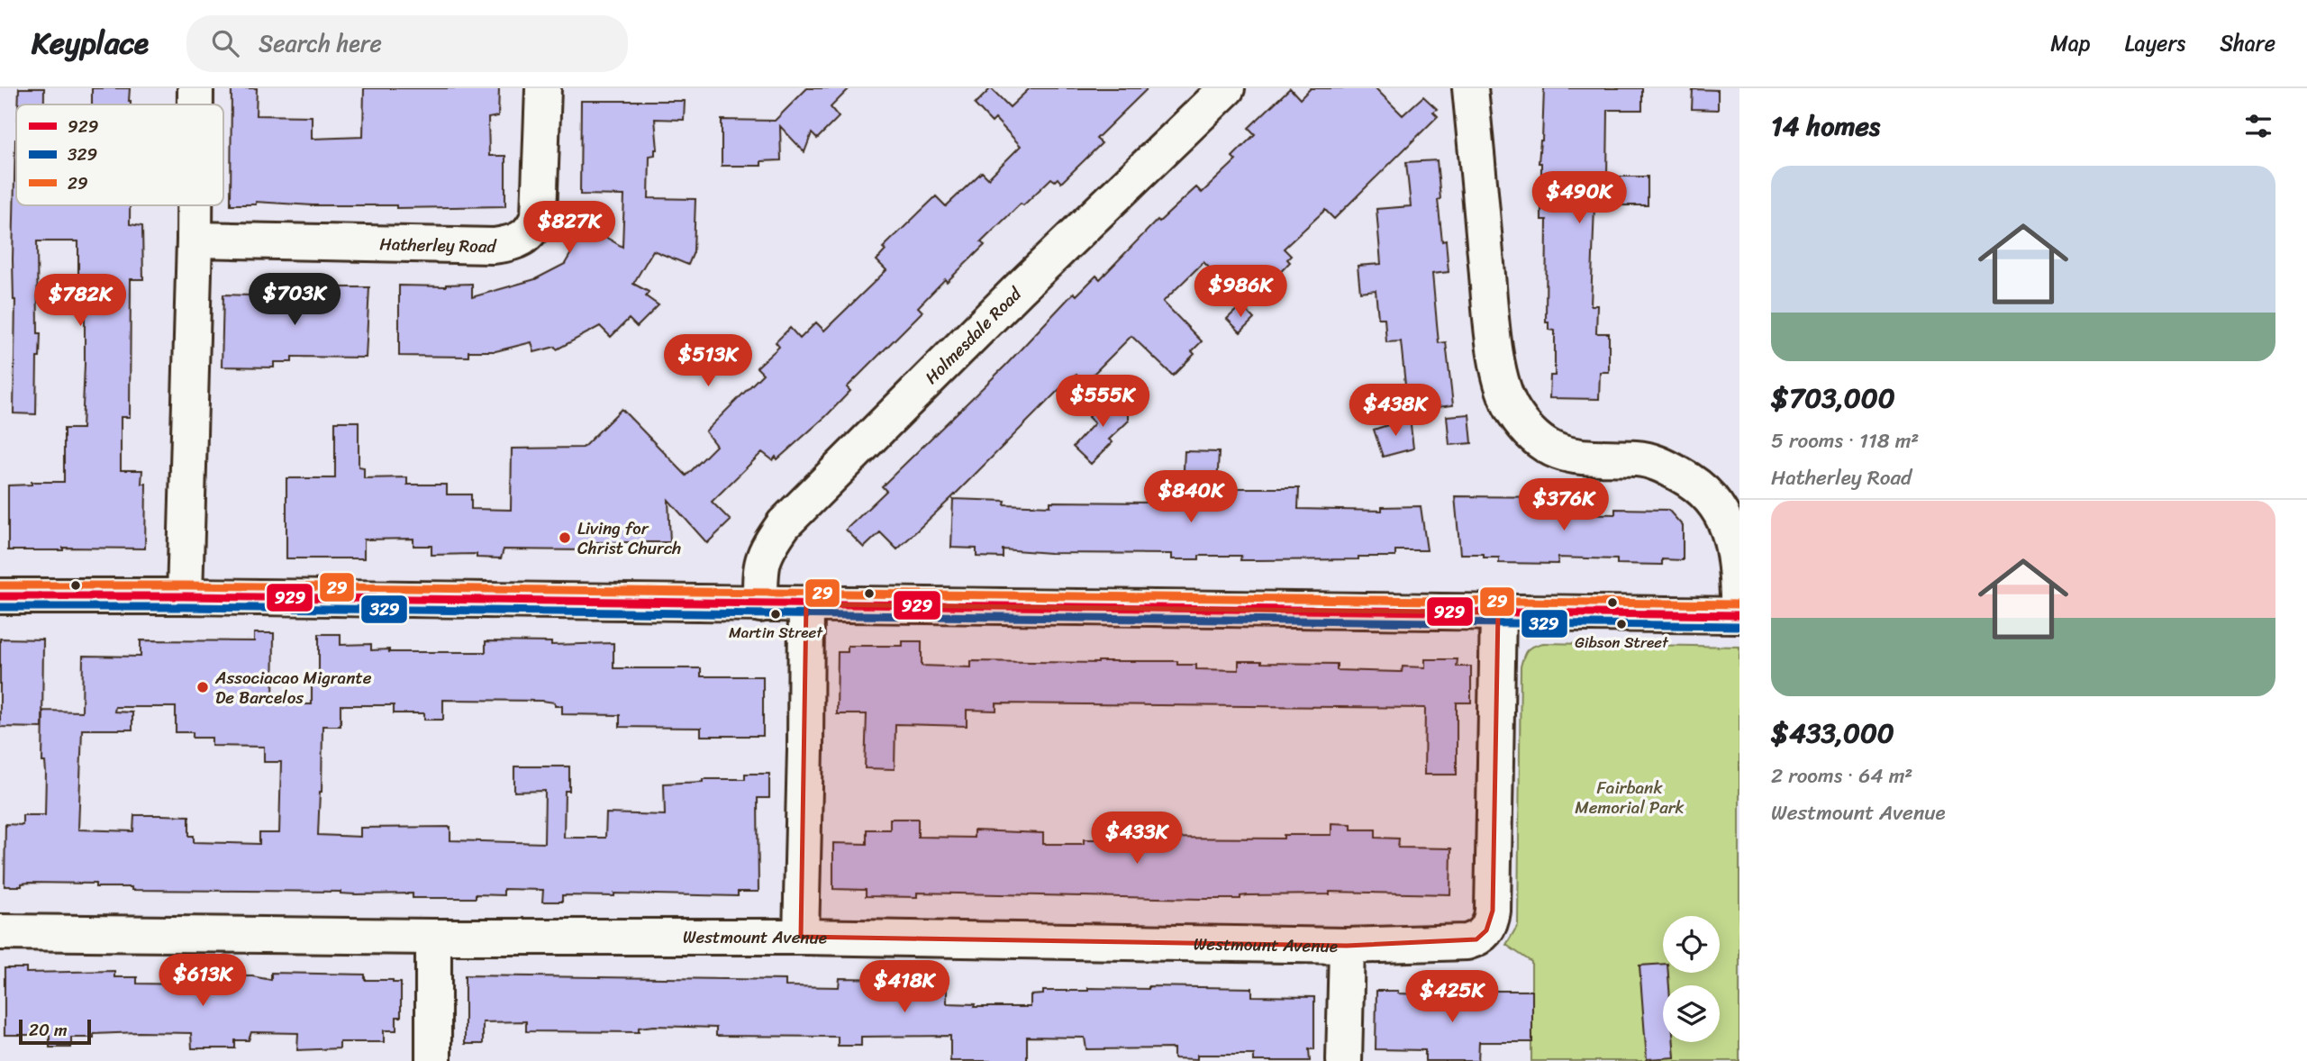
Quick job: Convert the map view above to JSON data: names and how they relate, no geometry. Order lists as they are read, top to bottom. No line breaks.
{"streets":{"street":["Hatherley Road","Holmesdale Road","Westmount Avenue"]},"parks":["Fairbank Memorial Park"],"places":["Living for Christ Church","Martin Street","Gibson Street","Associacao Migrante De Barcelos"],"lines":["transit line 29","transit line 929","transit line 329"],"legend":["929","329","29"],"scale_bar":"20 m","page":{"header":"Keyplace","search":"Search here","nav":["Map","Layers","Share"],"heading":"14 homes","list":[{"name":"$703,000","note":"5 rooms · 118 m² · Hatherley Road"},{"name":"$433,000","note":"2 rooms · 64 m² · Westmount Avenue"}],"price":["$490K","$827K","$986K","$703K","$782K","$513K","$555K","$438K","$840K","$376K","$433K","$613K","$418K","$425K"],"scale":"20 m"}}
